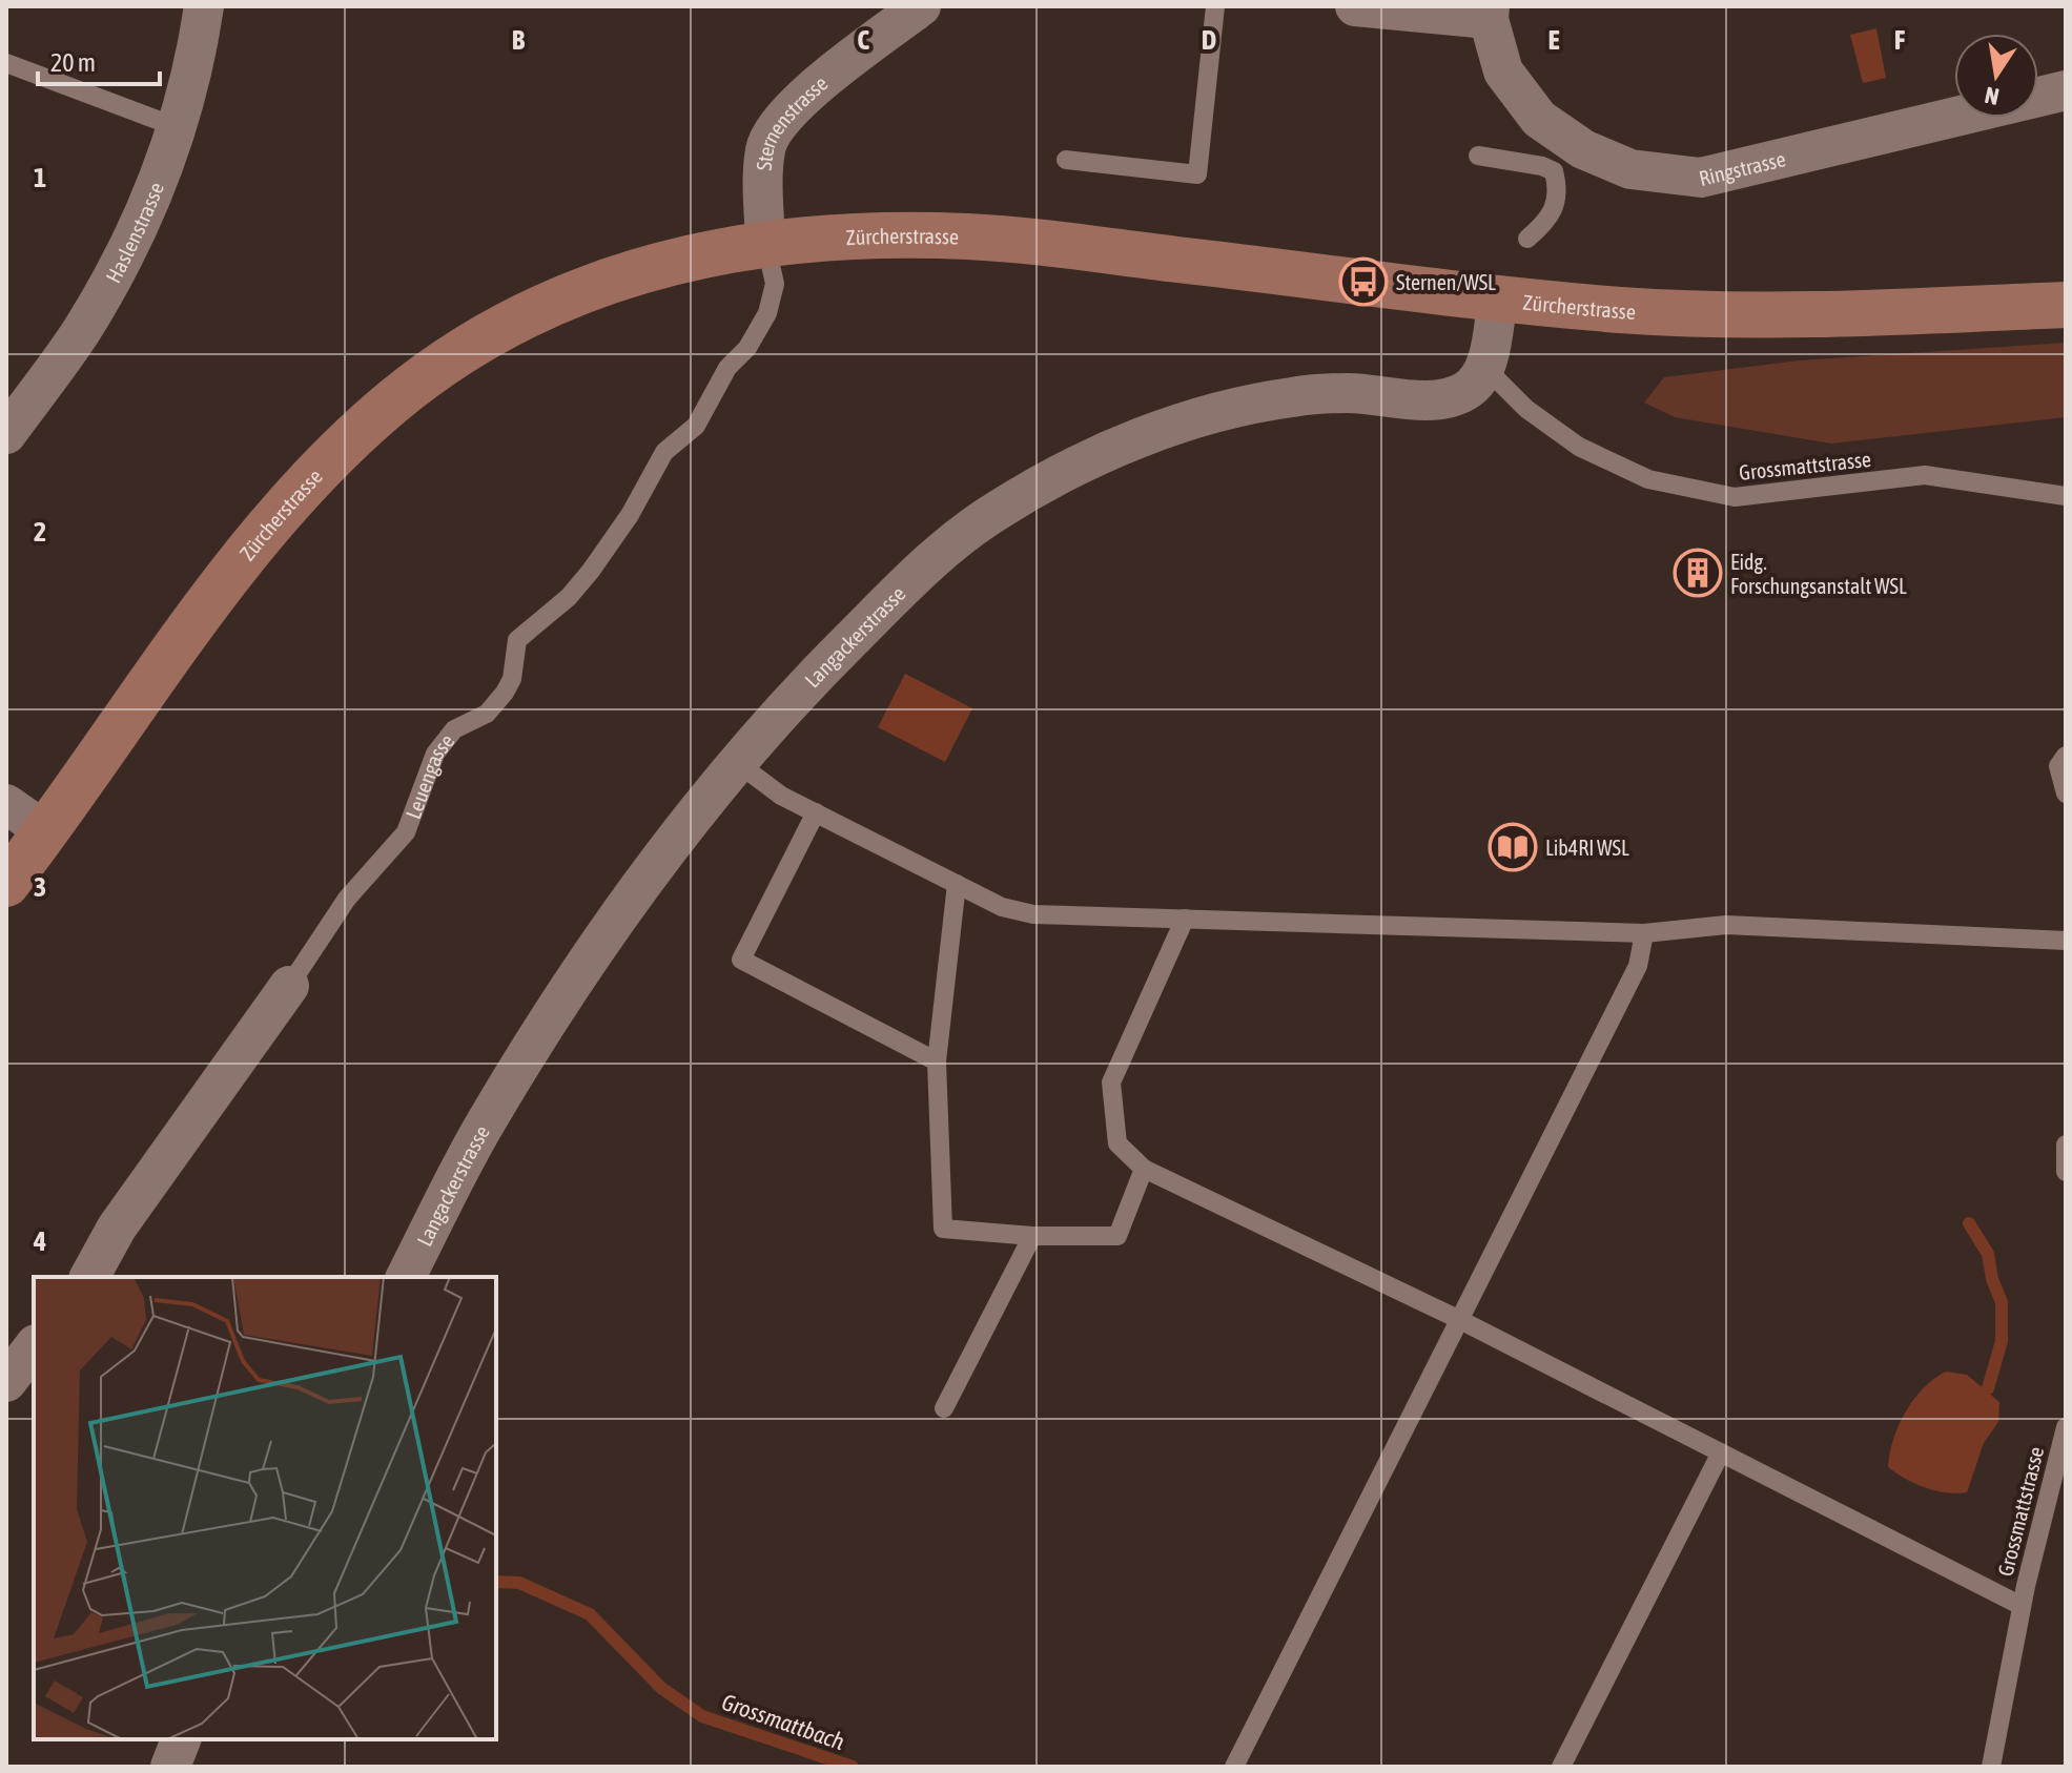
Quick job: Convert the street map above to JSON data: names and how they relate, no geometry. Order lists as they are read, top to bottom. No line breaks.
{"streets":{"main road":["Zürcherstrasse"],"street":["Sternenstrasse","Ringstrasse","Haslenstrasse","Langackerstrasse","Leuengasse"],"lane":["Grossmattstrasse"]},"crossings":[["Sternenstrasse","Zürcherstrasse"],["Sternenstrasse","Leuengasse"],["Zürcherstrasse","Leuengasse"],["Grossmattstrasse","Langackerstrasse"]],"water":["Grossmattbach"],"places":{"bus stop":["Sternen/WSL"],"building":["Eidg. Forschungsanstalt WSL"],"library":["Lib4RI WSL"]},"scale_bar":"20 m","north":"bottom","grid":{"columns":["B","C","D","E","F"],"rows":["1","2","3","4"]}}
